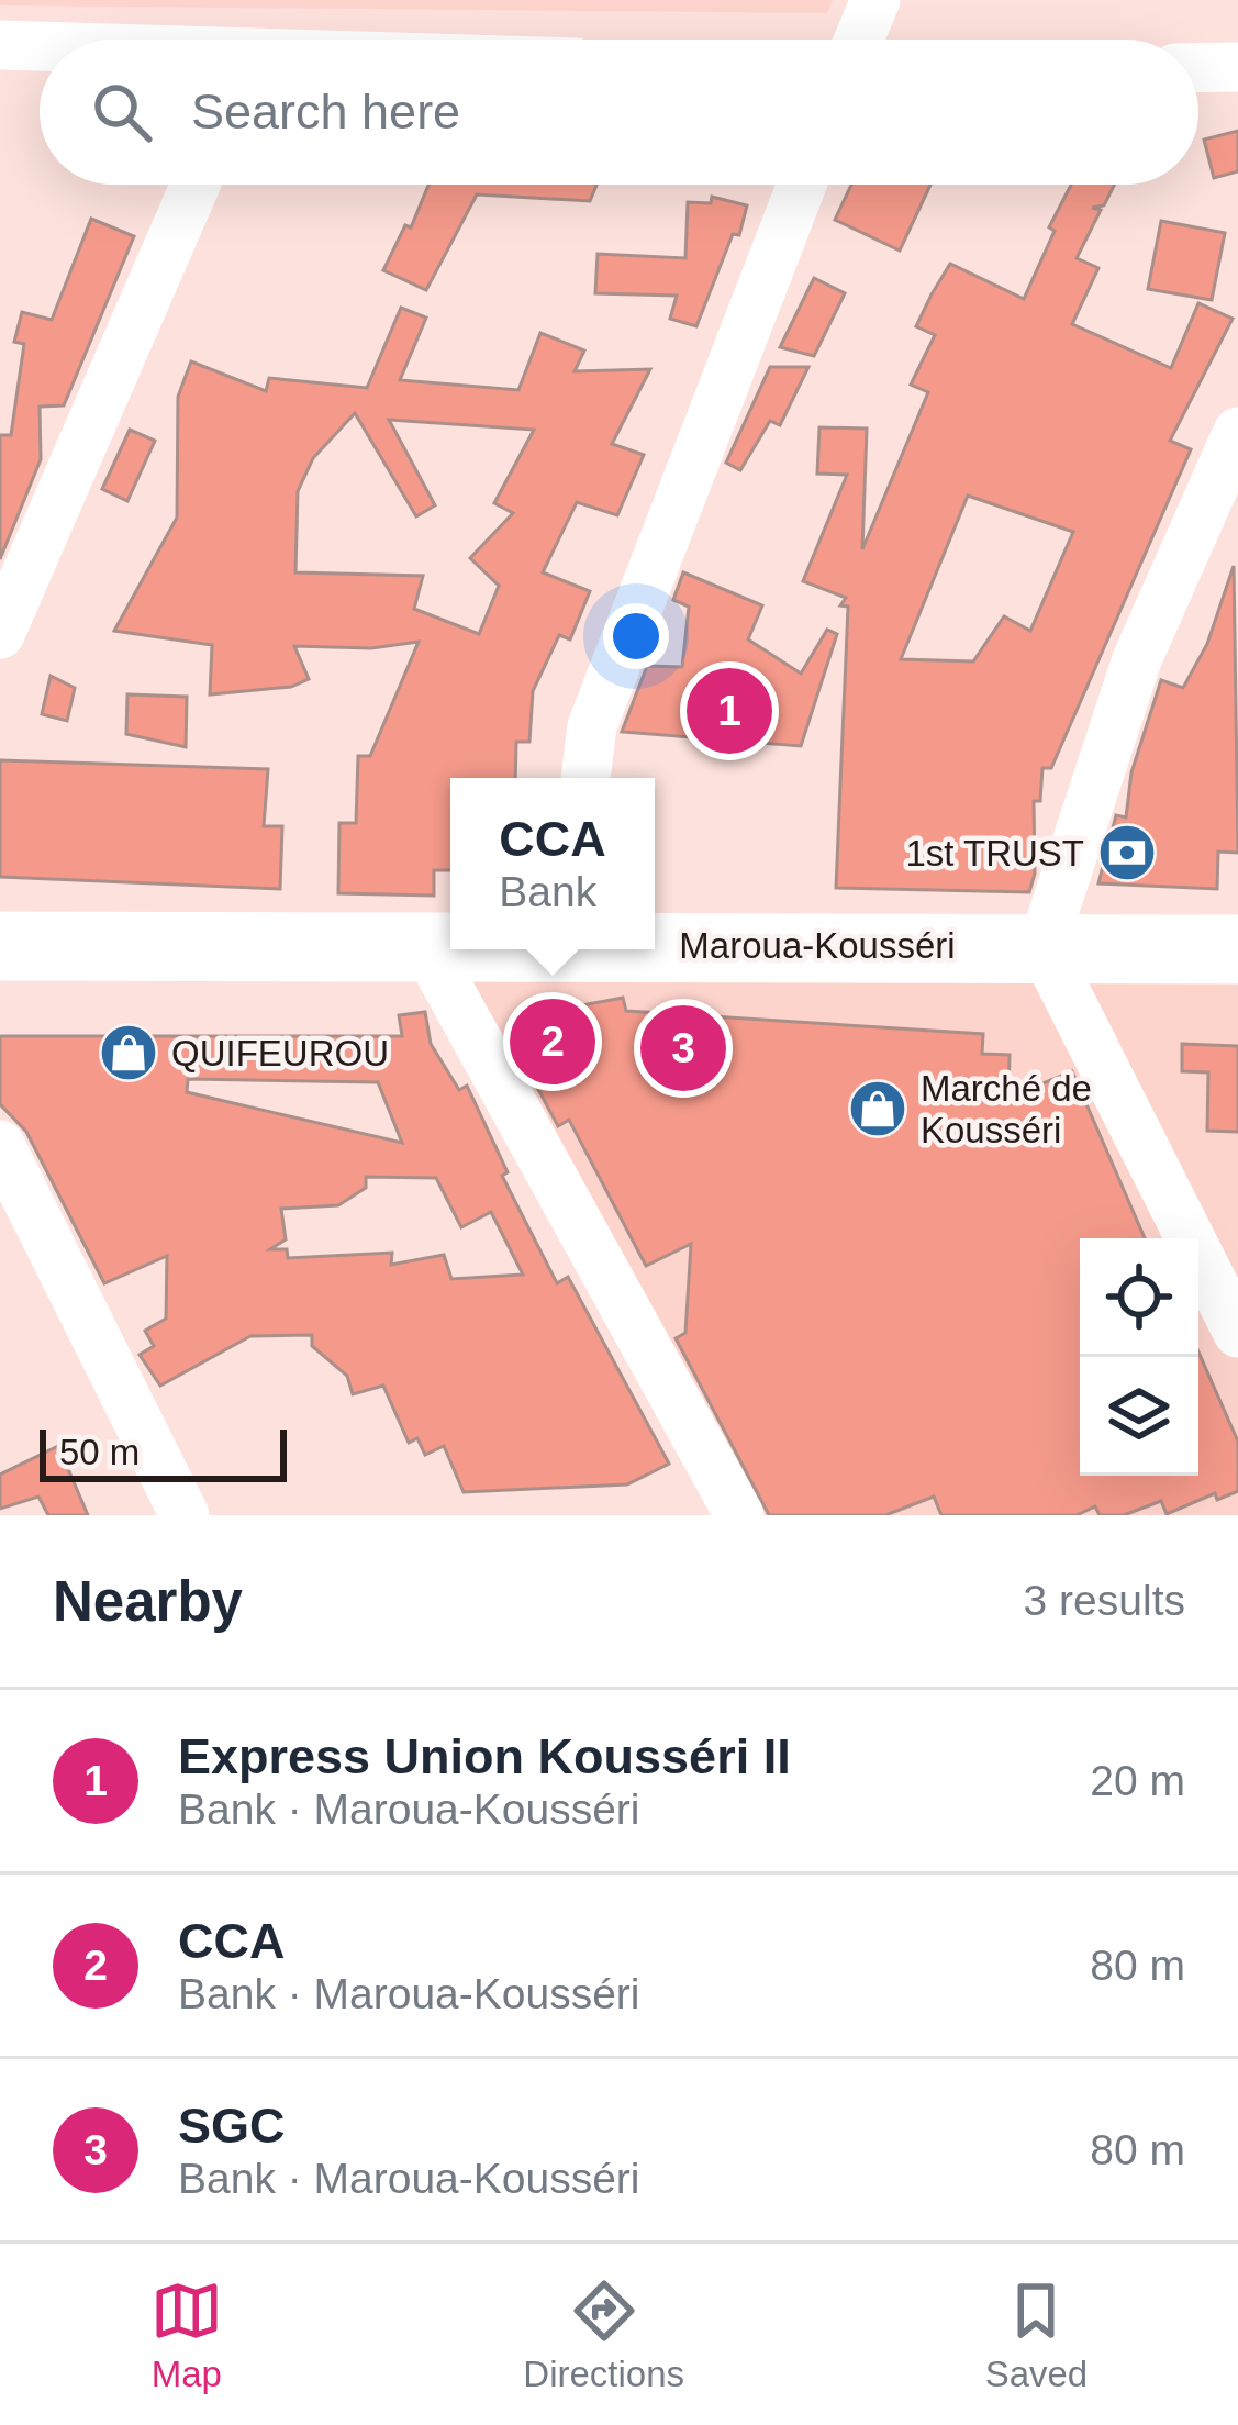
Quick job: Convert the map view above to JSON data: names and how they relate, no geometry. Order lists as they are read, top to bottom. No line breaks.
{"streets":{"highway":["Maroua-Kousséri"]},"places":{"bank":["1st TRUST"],"shop":["QUIFEUROU","Marché de Kousséri"]},"scale_bar":"50 m","page":{"search":"Search here","pins":["1","2","3"],"popup":["CCA","Bank"],"scale":"50 m","heading":["Nearby","3 results"],"list":[{"mark":"1","name":"Express Union Kousséri II","note":"Bank · Maroua-Kousséri","value":"20 m"},{"mark":"2","name":"CCA","note":"Bank · Maroua-Kousséri","value":"80 m"},{"mark":"3","name":"SGC","note":"Bank · Maroua-Kousséri","value":"80 m"}],"nav":["Map","Directions","Saved"]}}
